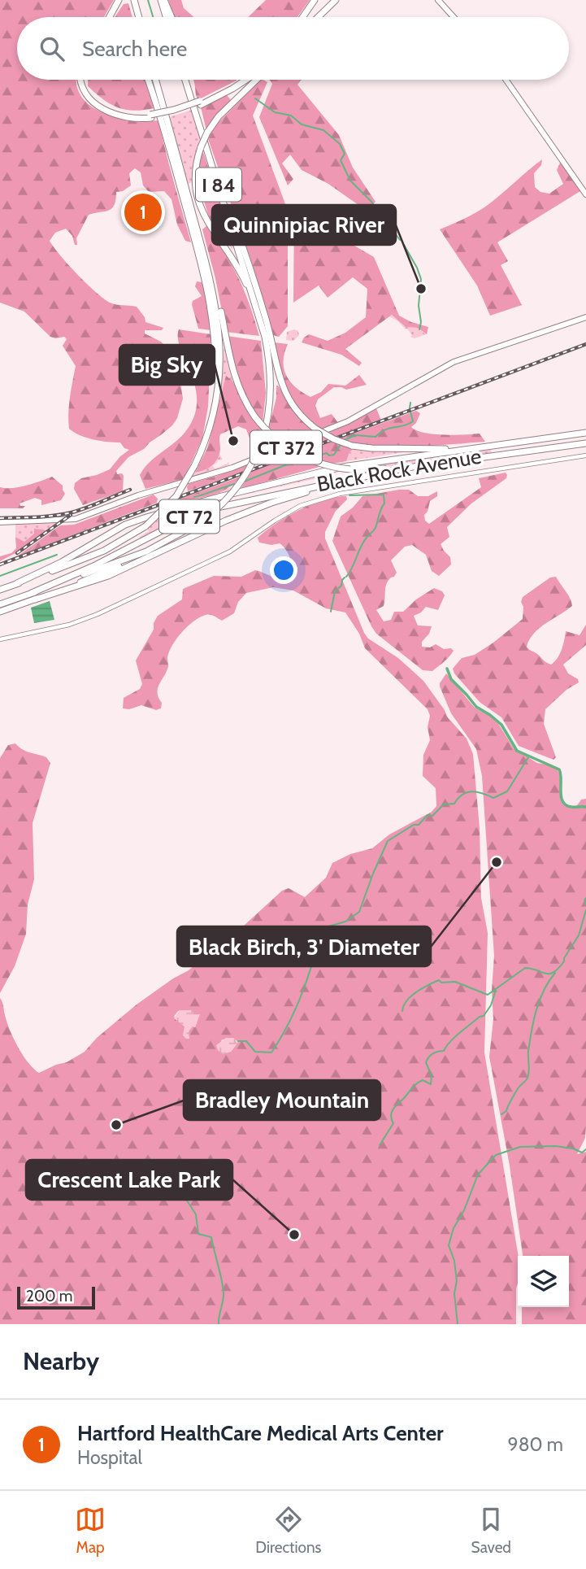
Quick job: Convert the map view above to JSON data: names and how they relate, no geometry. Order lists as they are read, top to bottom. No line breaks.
{"streets":{"highway":["I 84","CT 72"],"main road":["CT 372"],"street":["Black Rock Avenue"]},"crossings":[["I 84","CT 72"]],"places":["Quinnipiac River","Big Sky","Black Birch, 3' Diameter","Bradley Mountain","Crescent Lake Park"],"scale_bar":"200 m","page":{"search":"Search here","pins":"1","scale":"200 m","heading":"Nearby","list":[{"mark":"1","name":"Hartford HealthCare Medical Arts Center","note":"Hospital","value":"980 m"}],"nav":["Map","Directions","Saved"]}}
